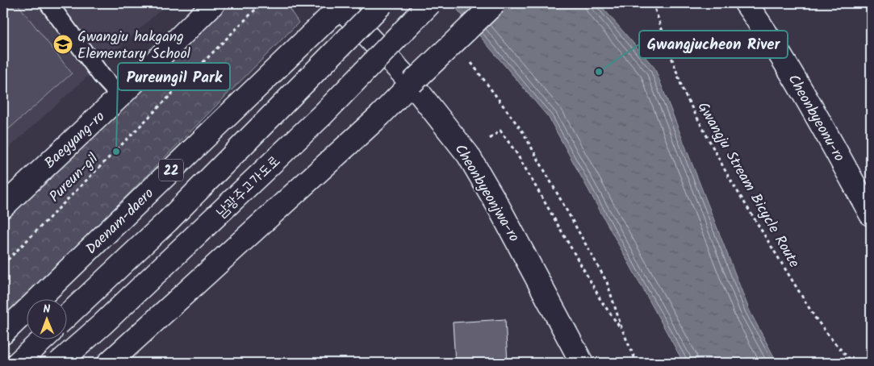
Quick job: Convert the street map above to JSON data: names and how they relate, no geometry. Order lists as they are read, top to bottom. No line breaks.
{"streets":{"main road":["Cheonbyeonu-ro","Baegyang-ro","22","남광주고가도로","Cheonbyeonjwa-ro","Daenam-daero"],"path":["Pureun-gil","Gwangju Stream Bicycle Route"]},"crossings":[["Cheonbyeonjwa-ro","Daenam-daero"]],"places":{"school or university":["Gwangju hakgang Elementary School"],"other":["Gwangjucheon River","Pureungil Park"]},"north":"top"}
